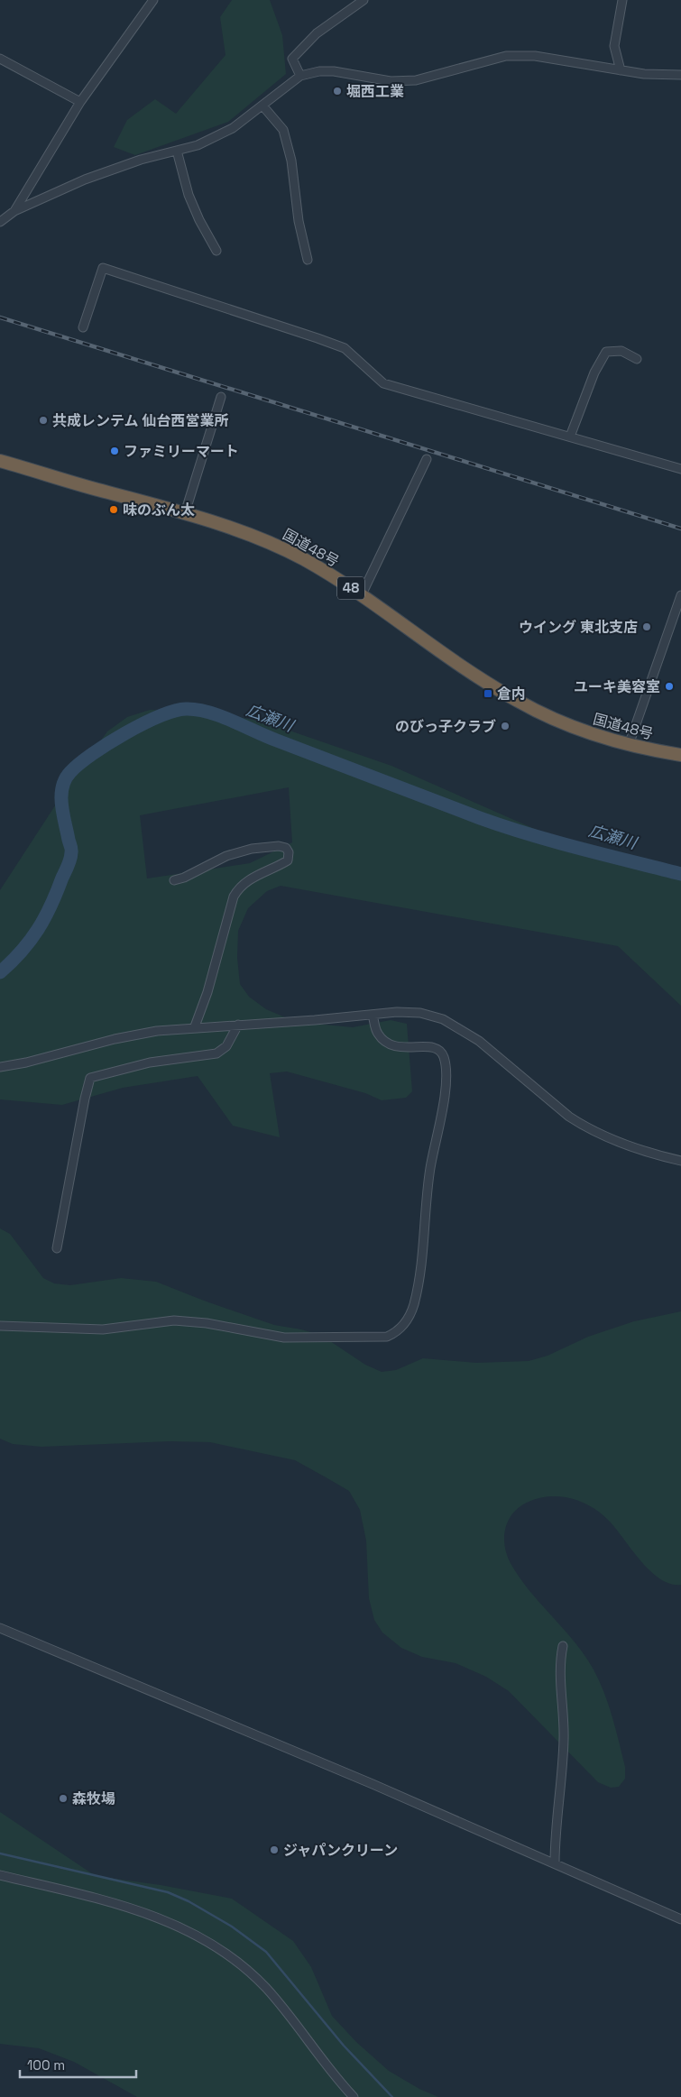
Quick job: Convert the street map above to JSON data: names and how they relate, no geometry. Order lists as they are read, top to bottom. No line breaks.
{"streets":{"highway":["国道48号","48"]},"water":["広瀬川"],"places":{"other":["堀西工業","共成レンテム 仙台西営業所","ファミリーマート","味のぶん太","ウイング 東北支店","ユーキ美容室","のびっ子クラブ","森牧場","ジャパンクリーン"],"transit":["倉内"]},"scale_bar":"100 m"}
